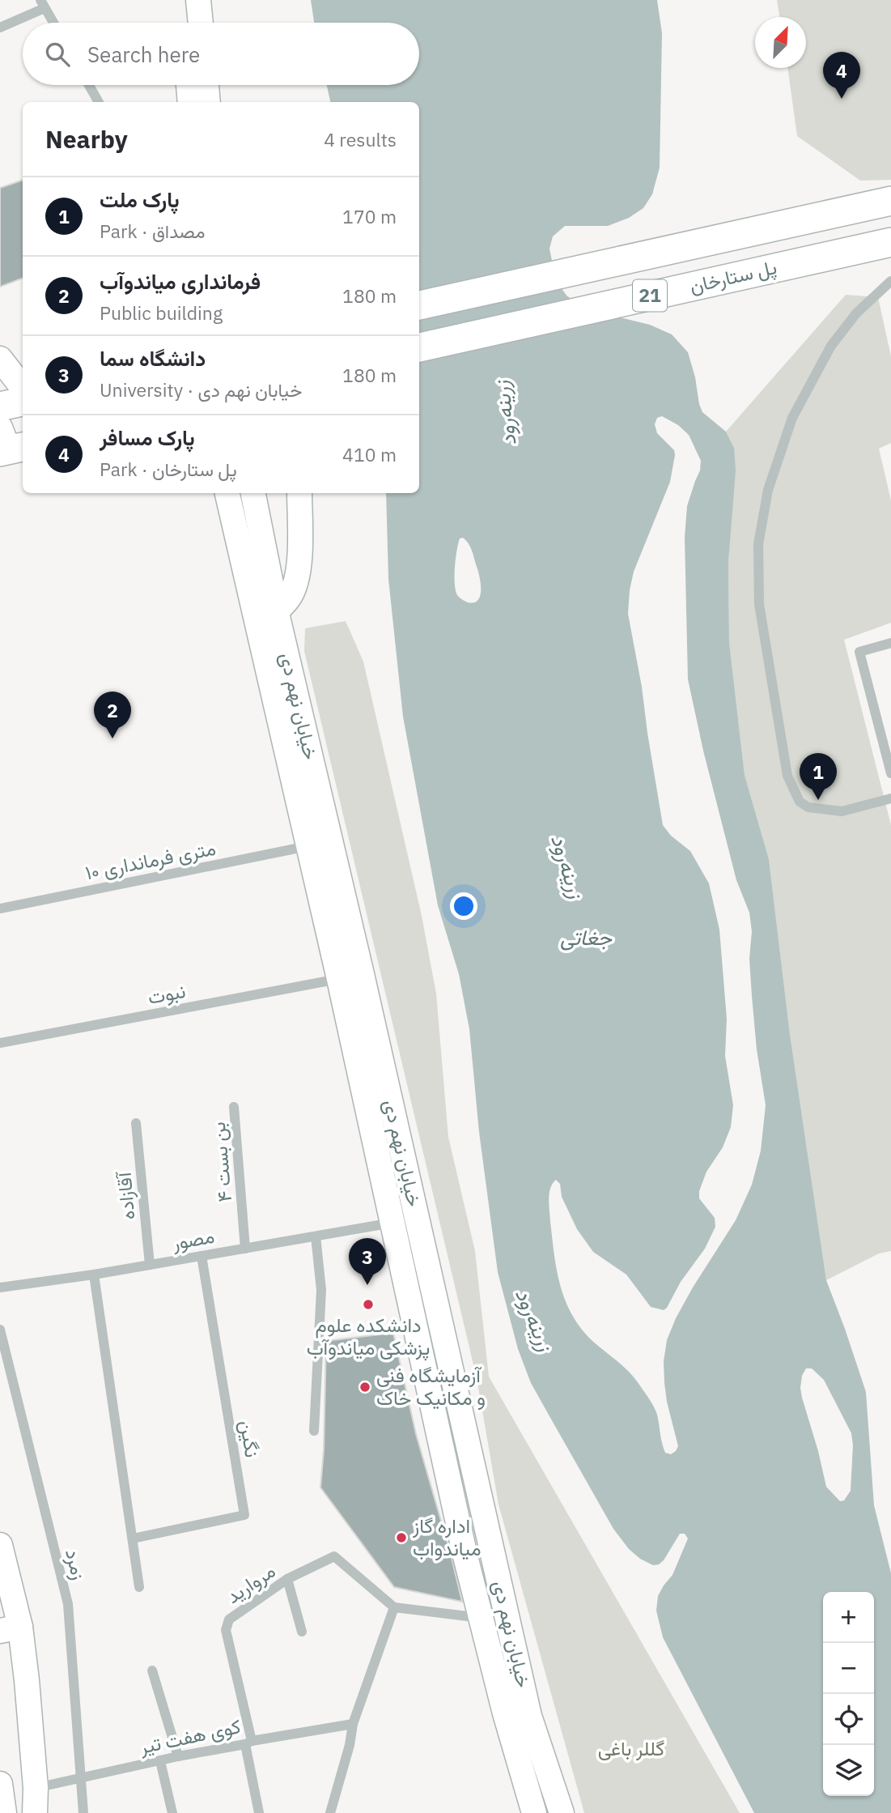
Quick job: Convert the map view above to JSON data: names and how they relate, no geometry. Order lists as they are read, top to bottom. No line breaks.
{"streets":{"highway":["پل ستارخان","21"],"main road":["خیابان نهم دی"],"street":["۱۰ متری فرمانداری","نبوت","بن بست ۴","آقازاده","مصور","نگین","زمرد","مروارید","کوی هفت تیر"]},"crossings":[["خیابان نهم دی","۱۰ متری فرمانداری"],["خیابان نهم دی","نبوت"],["خیابان نهم دی","مصور"],["بن بست ۴","مصور"],["آقازاده","مصور"],["مصور","نگین"],["زمرد","کوی هفت تیر"],["مروارید","کوی هفت تیر"]],"water":["زرینه‌رود","جغاتی"],"parks":["گللر باغی"],"places":["دانشکده علوم پزشکی میاندوآب","آزمایشگاه فنی و مکانیک خاک","اداره گاز میاندواب"],"north":"top right","page":{"search":"Search here","pins":["4","2","1","3"],"heading":["Nearby","4 results"],"list":[{"mark":"1","name":"پارک ملت","note":"Park · مصداق","value":"170 m"},{"mark":"2","name":"فرمانداری میاندوآب","note":"Public building","value":"180 m"},{"mark":"3","name":"دانشگاه سما","note":"University · خیابان نهم دی","value":"180 m"},{"mark":"4","name":"پارک مسافر","note":"Park · پل ستارخان","value":"410 m"}],"map_buttons":["+","−"]}}
